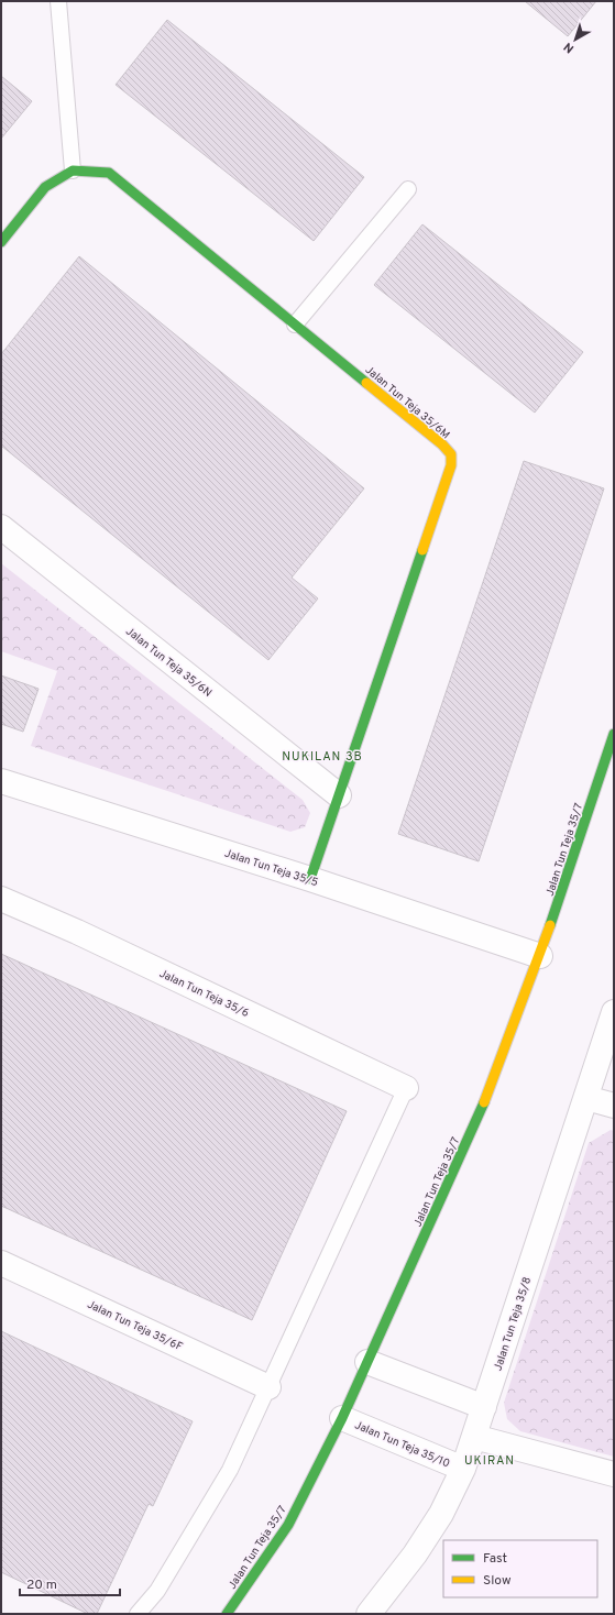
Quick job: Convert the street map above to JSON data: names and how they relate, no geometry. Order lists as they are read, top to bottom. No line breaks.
{"streets":{"street":["Jalan Tun Teja 35/6M","Jalan Tun Teja 35/6N","Jalan Tun Teja 35/7","Jalan Tun Teja 35/5","Jalan Tun Teja 35/6","Jalan Tun Teja 35/8","Jalan Tun Teja 35/6F","Jalan Tun Teja 35/10"]},"crossings":[["Jalan Tun Teja 35/6M","Jalan Tun Teja 35/6N"],["Jalan Tun Teja 35/6M","Jalan Tun Teja 35/5"],["Jalan Tun Teja 35/7","Jalan Tun Teja 35/5"],["Jalan Tun Teja 35/7","Jalan Tun Teja 35/10"],["Jalan Tun Teja 35/8","Jalan Tun Teja 35/10"]],"districts":["NUKILAN 3B","UKIRAN"],"legend":["Fast","Slow"],"scale_bar":"20 m","north":"bottom left"}
